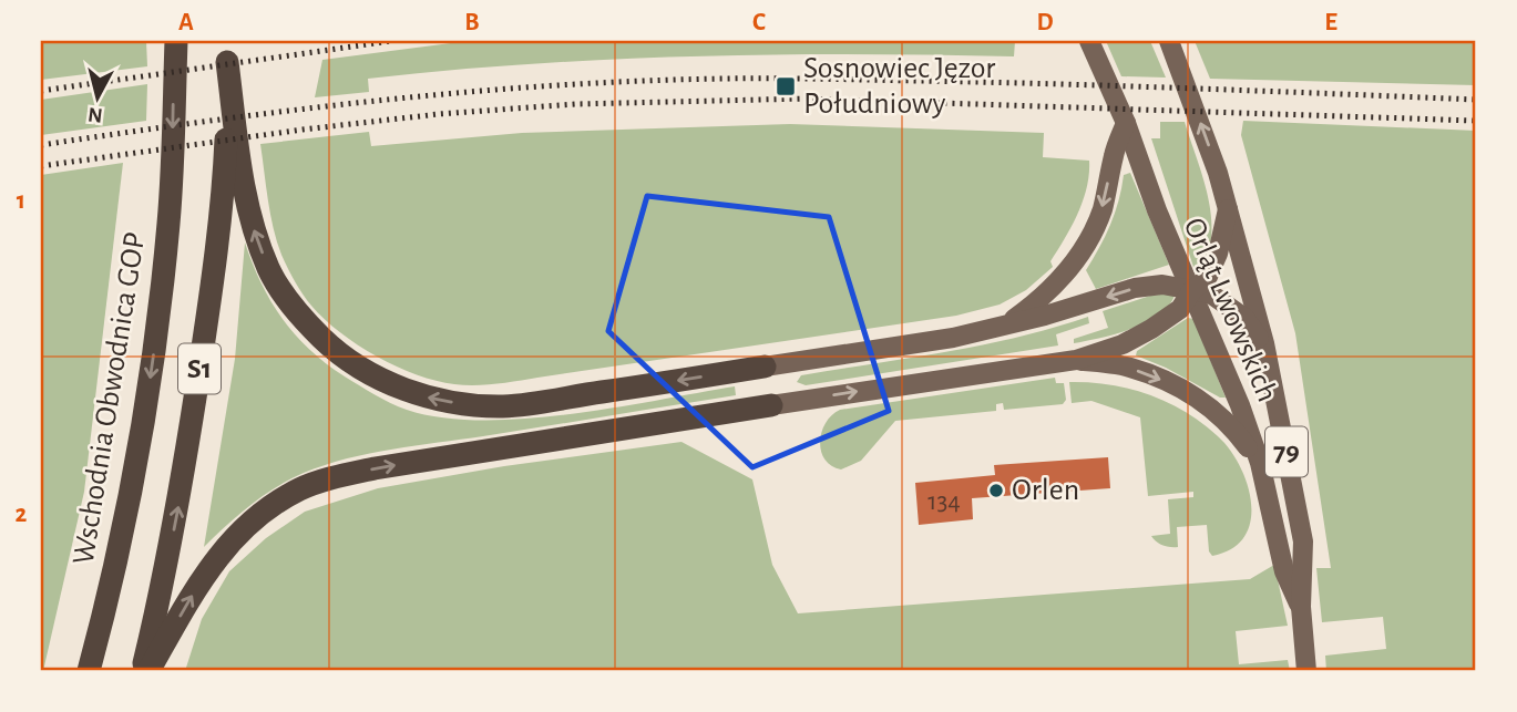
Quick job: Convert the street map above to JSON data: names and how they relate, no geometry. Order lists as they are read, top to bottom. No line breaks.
{"streets":{"highway":["S1","Wschodnia Obwodnica GOP"],"main road":["Orląt Lwowskich","79"]},"places":{"transit":["Sosnowiec Jęzor Południowy"],"other":["Orlen"]},"house_numbers":["134"],"north":"bottom","grid":{"columns":["A","B","C","D","E"],"rows":["1","2"]}}
